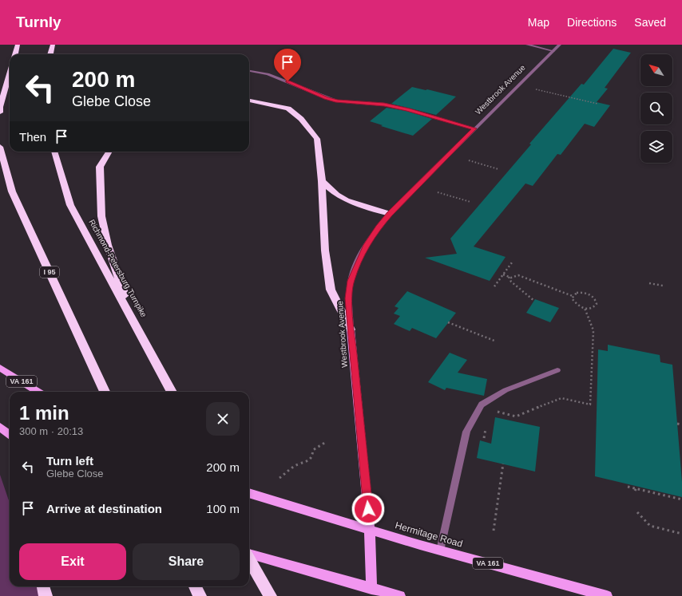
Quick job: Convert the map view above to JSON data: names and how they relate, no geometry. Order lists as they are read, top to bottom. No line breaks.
{"streets":{"highway":["Richmond-Petersburg Turnpike","I 95"],"main road":["Westbrook Avenue","VA 161","Hermitage Road"]},"crossings":[["Westbrook Avenue","Hermitage Road"]],"north":"top left","page":{"header":"Turnly","nav":["Map","Directions","Saved"],"turn":["200 m","Glebe Close"],"then":"Then","heading":["1 min","300 m · 20:13"],"list":[{"name":"Turn left","note":"Glebe Close","value":"200 m"},{"name":"Arrive at destination","value":"100 m"}],"buttons":["Exit","Share"]}}
